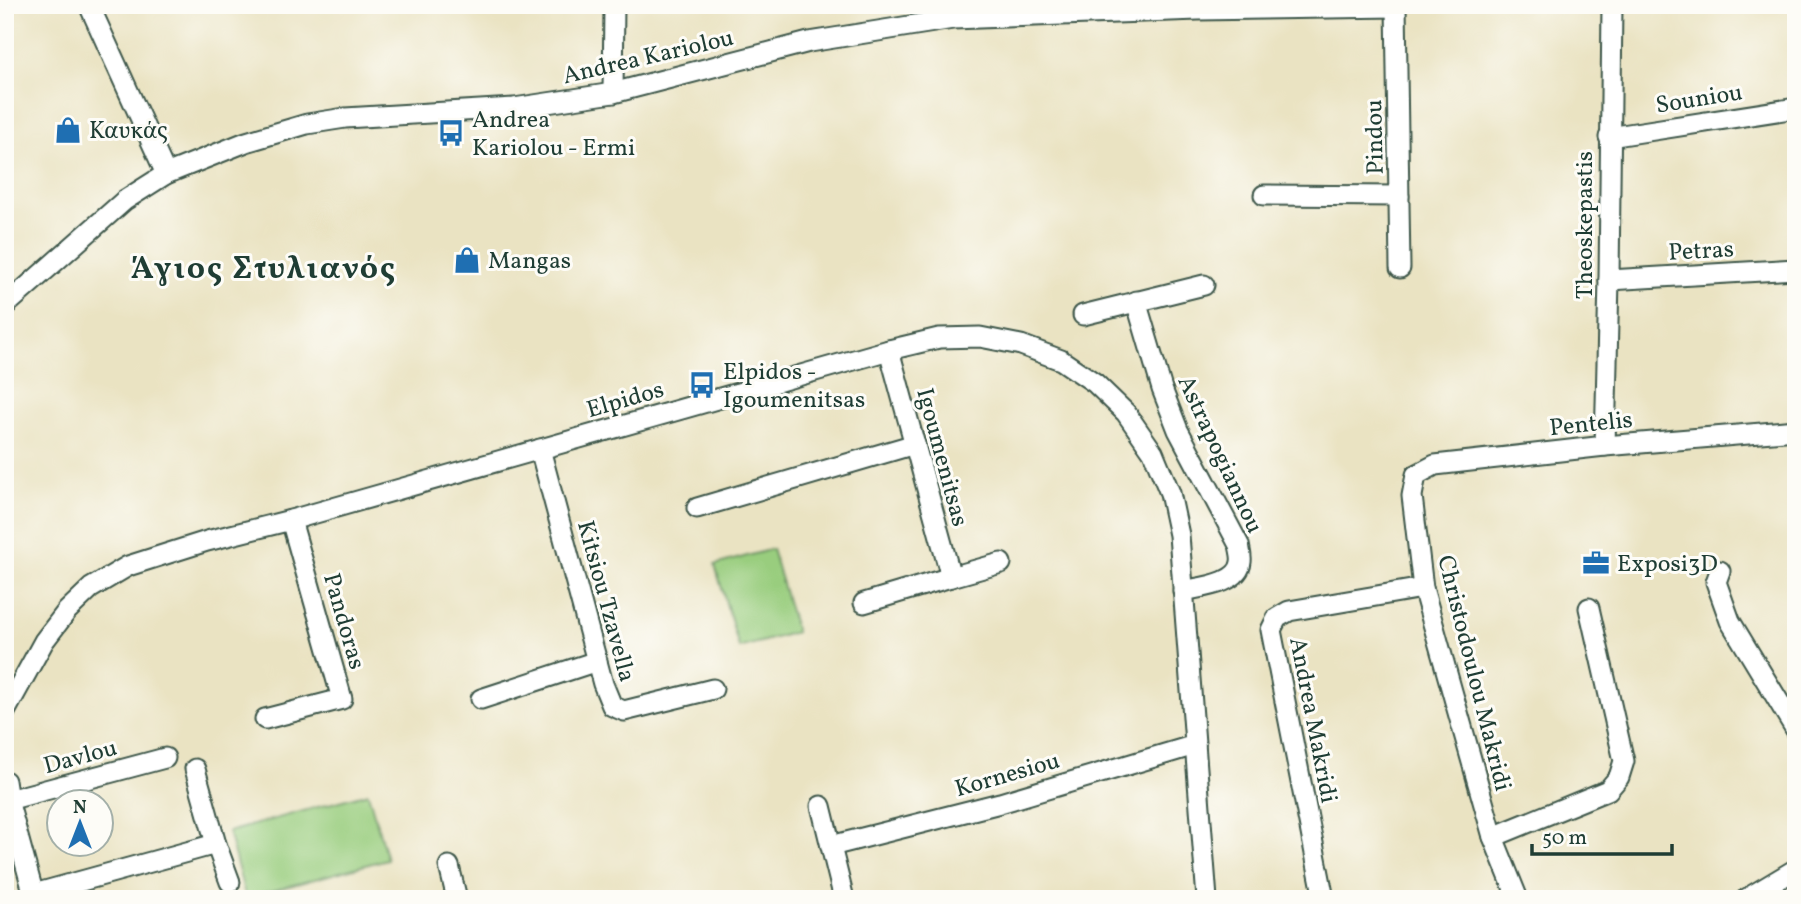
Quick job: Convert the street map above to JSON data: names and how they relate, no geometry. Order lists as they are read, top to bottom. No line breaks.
{"streets":{"street":["Andrea Kariolou","Souniou","Pindou","Theoskepastis","Petras","Elpidos","Pentelis","Astrapogiannou","Igoumenitsas","Kitsiou Tzavella","Pandoras","Christodoulou Makridi","Andrea Makridi","Davlou","Kornesiou"]},"crossings":[["Andrea Kariolou","Pindou"],["Souniou","Theoskepastis"],["Theoskepastis","Petras"],["Theoskepastis","Pentelis"],["Elpidos","Astrapogiannou"],["Elpidos","Igoumenitsas"],["Elpidos","Kitsiou Tzavella"],["Elpidos","Pandoras"],["Elpidos","Kornesiou"],["Pentelis","Christodoulou Makridi"],["Christodoulou Makridi","Andrea Makridi"]],"districts":["Άγιος Στυλιανός"],"places":{"shop":["Καυκάς","Mangas"],"bus stop":["Andrea Kariolou - Ermi","Elpidos - Igoumenitsas"],"office":["Exposi3D"]},"scale_bar":"50 m","north":"top"}
